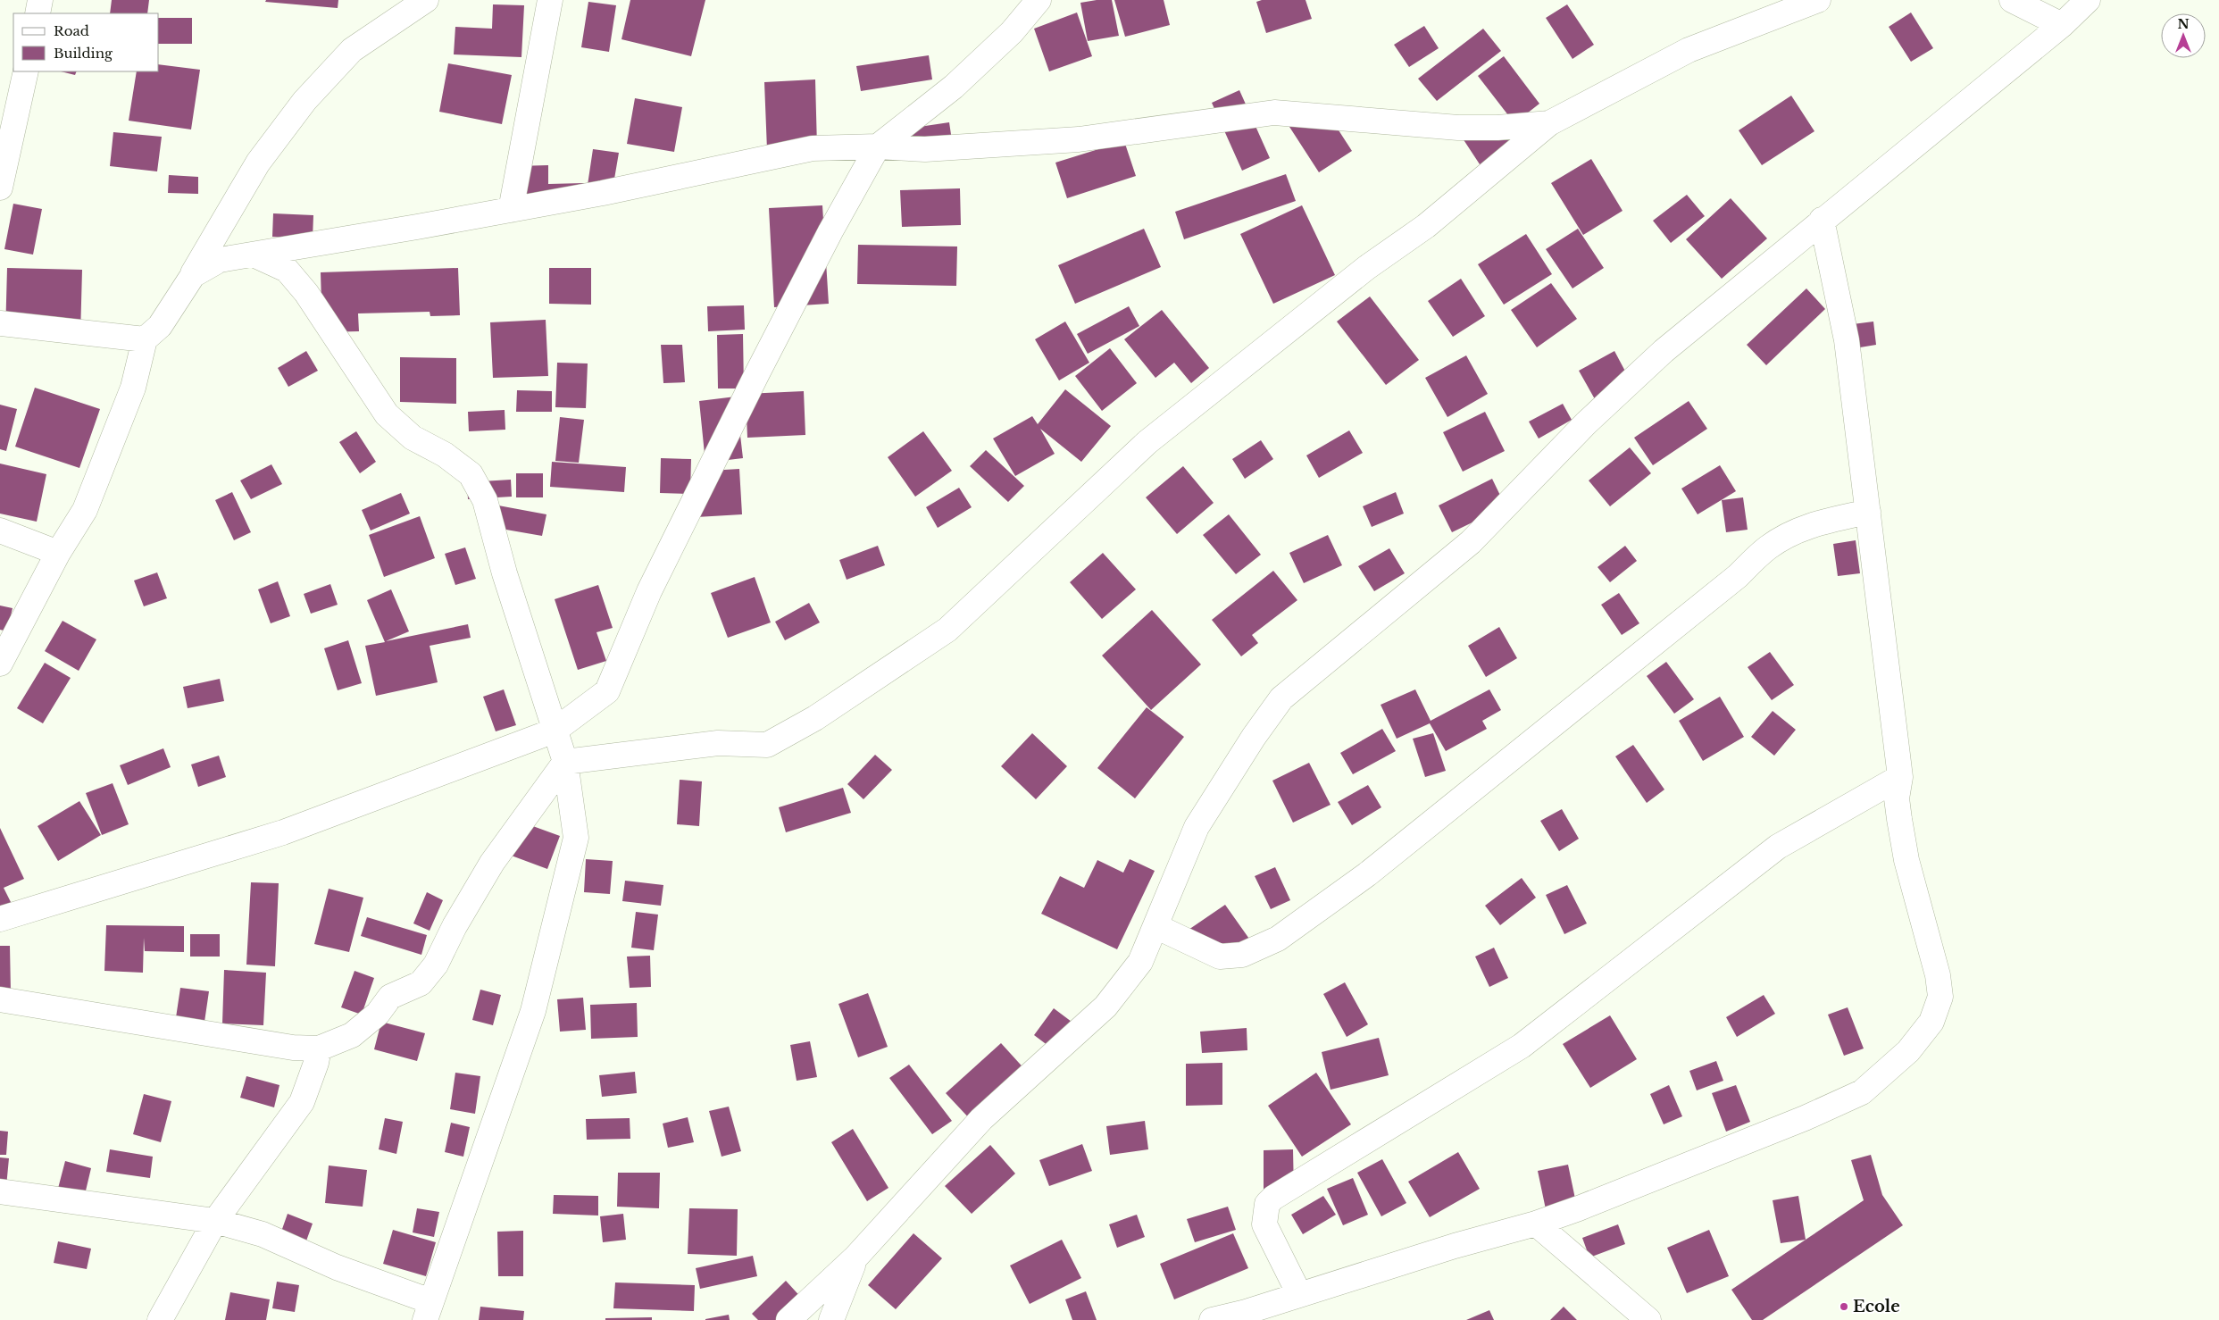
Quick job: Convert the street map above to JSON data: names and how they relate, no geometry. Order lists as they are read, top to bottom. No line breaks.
{"places":["Ecole"],"legend":["Road","Building"],"north":"top"}
